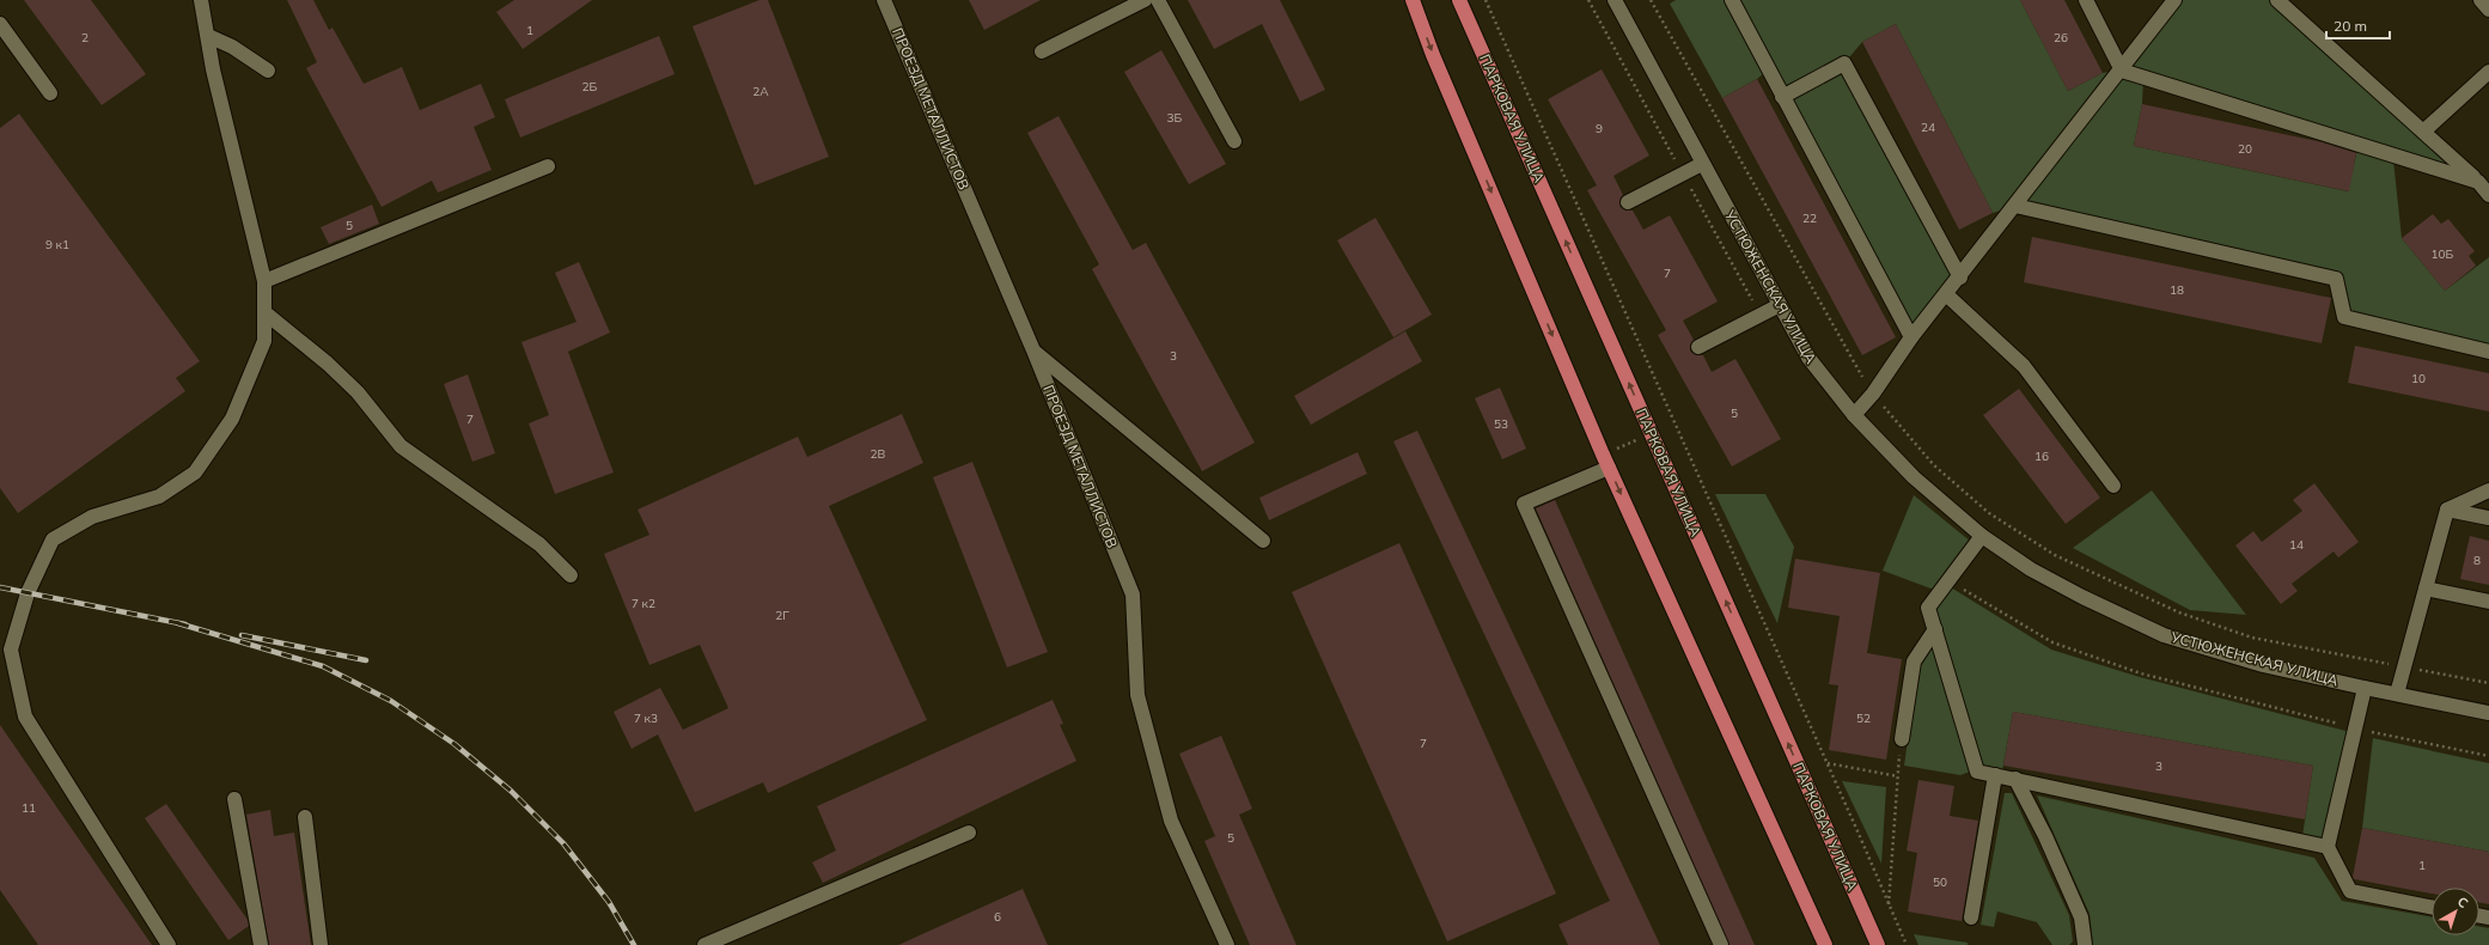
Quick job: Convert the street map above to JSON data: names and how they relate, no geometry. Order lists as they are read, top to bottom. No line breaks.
{"streets":{"main road":["ПАРКОВАЯ УЛИЦА"],"street":["ПРОЕЗД МЕТАЛЛИСТОВ","УСТЮЖЕНСКАЯ УЛИЦА"]},"house_numbers":["1","2","26","2Б","2А","3Б","24","9","20","22","5","9 к1","10Б","7","18","3","10","5","7","53","2В","16","14","8","7 к2","2Г","7 к3","52","7","3","11","5","1","50","6"],"scale_bar":"20 m","north":"top right"}
